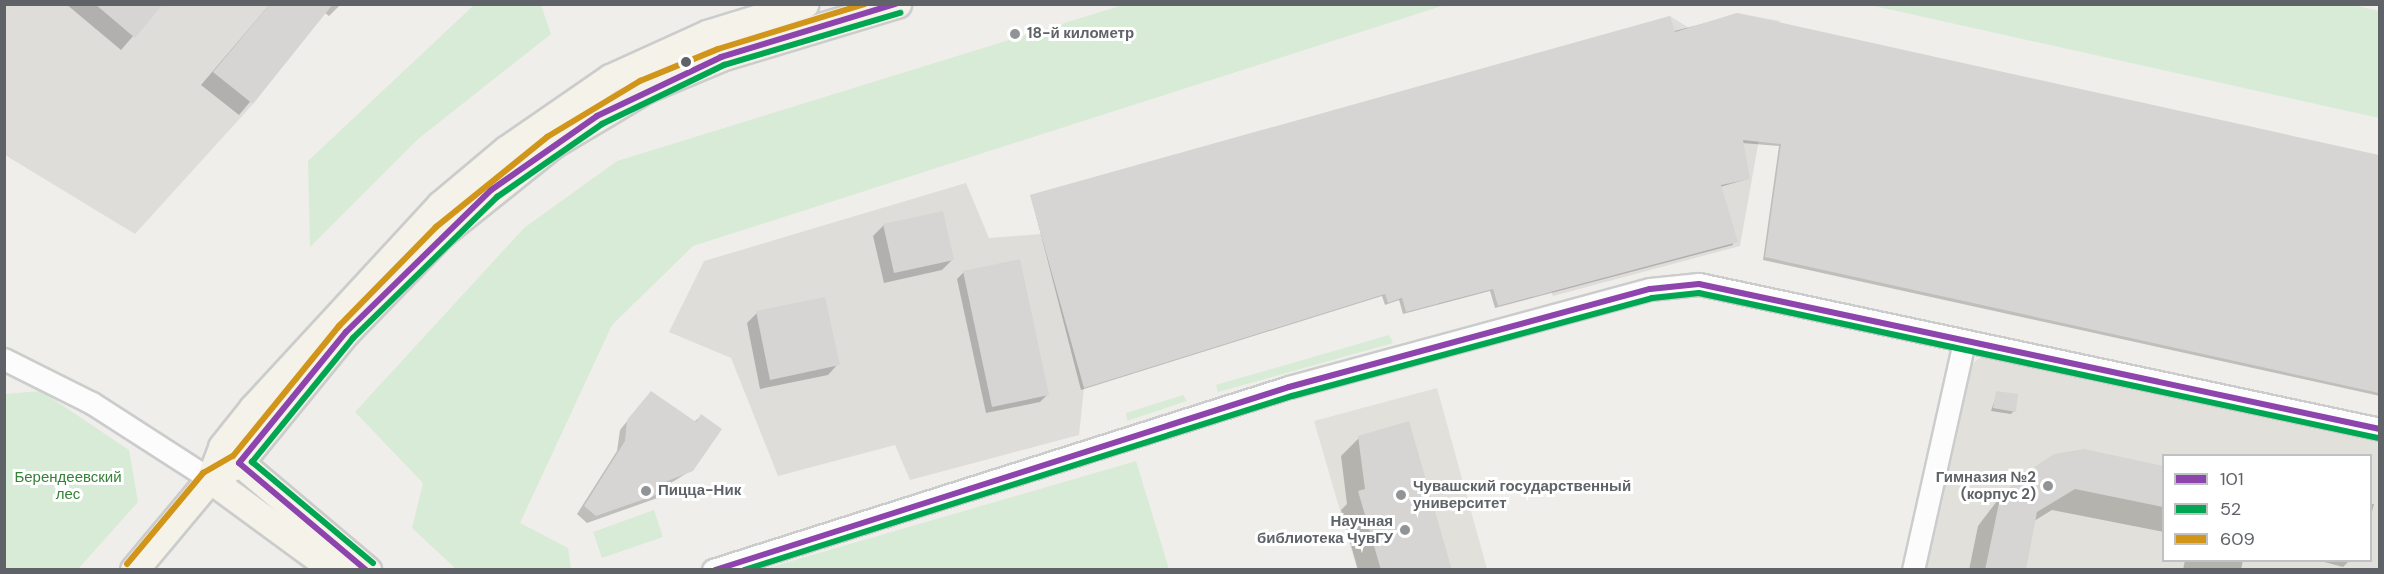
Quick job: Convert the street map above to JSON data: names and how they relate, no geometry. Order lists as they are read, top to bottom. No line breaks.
{"parks":["Берендеевский лес"],"places":["18-й километр","Гимназия №2 (корпус 2)","Пицца-Ник","Чувашский государственный университет","Научная библиотека ЧувГУ"],"lines":["transit line 101","transit line 609","transit line 52"],"legend":["101","52","609"]}
